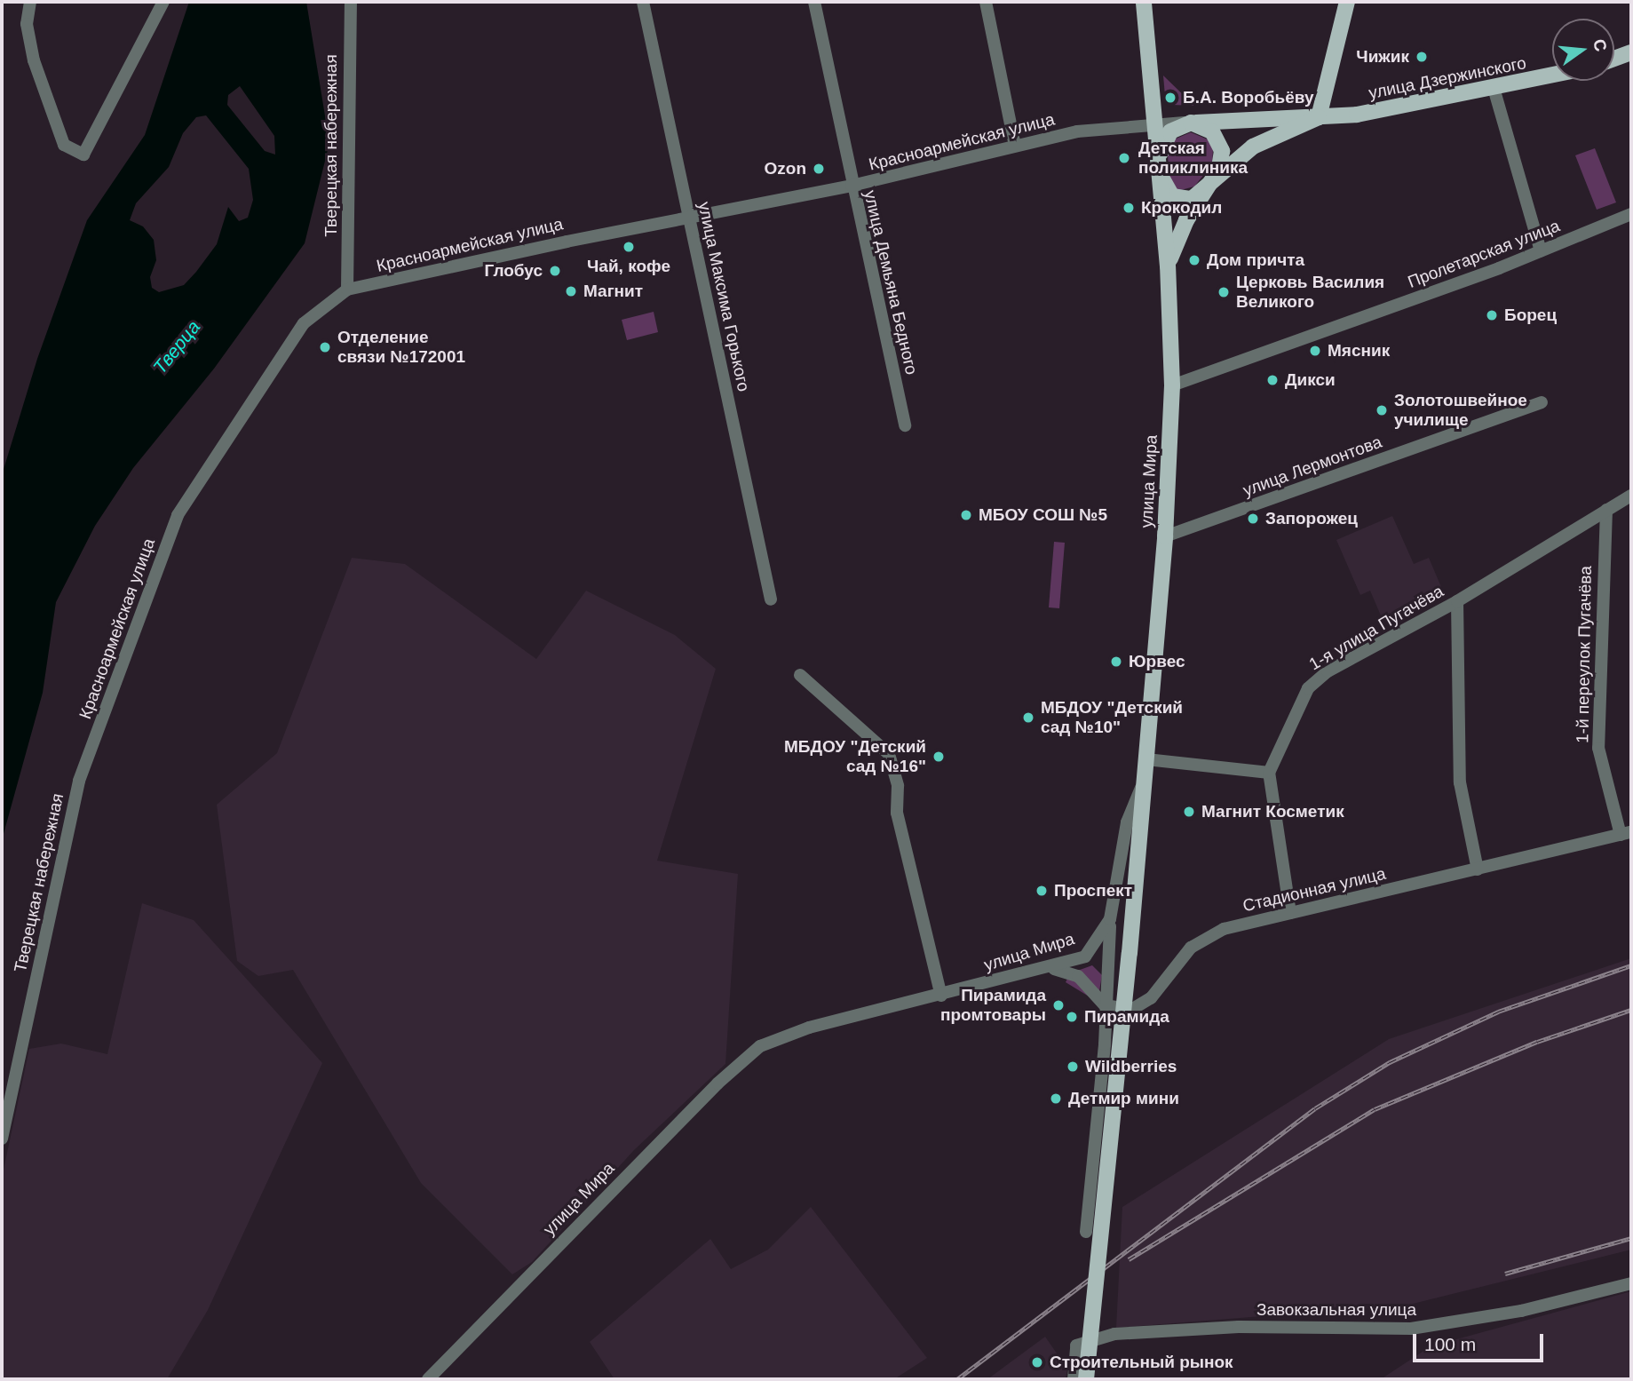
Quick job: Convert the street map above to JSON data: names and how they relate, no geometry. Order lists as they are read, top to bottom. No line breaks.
{"streets":{"main road":["улица Дзержинского","улица Мира"],"street":["Красноармейская улица","Тверецкая набережная","Пролетарская улица","улица Демьяна Бедного","улица Максима Горького","улица Лермонтова","1-я улица Пугачёва","1-й переулок Пугачёва","Стадионная улица","Завокзальная улица"]},"crossings":[["улица Дзержинского","Красноармейская улица"],["улица Дзержинского","улица Мира"],["Красноармейская улица","Тверецкая набережная"],["Красноармейская улица","улица Демьяна Бедного"],["Красноармейская улица","улица Максима Горького"],["Красноармейская улица","улица Мира"],["Пролетарская улица","улица Мира"],["улица Лермонтова","улица Мира"],["1-я улица Пугачёва","1-й переулок Пугачёва"],["1-й переулок Пугачёва","Стадионная улица"]],"water":["Тверца"],"places":["Чижик","Б.А. Воробьёву","Детская поликлиника","Ozon","Крокодил","Чай, кофе","Дом причта","Глобус","Магнит","Церковь Василия Великого","Борец","Отделение связи №172001","Мясник","Дикси","Золотошвейное училище","МБОУ СОШ №5","Запорожец","Юрвес","МБДОУ \"Детский сад №10\"","МБДОУ \"Детский сад №16\"","Магнит Косметик","Проспект","Пирамида промтовары","Пирамида","Wildberries","Детмир мини","Строительный рынок"],"scale_bar":"100 m","north":"right"}
